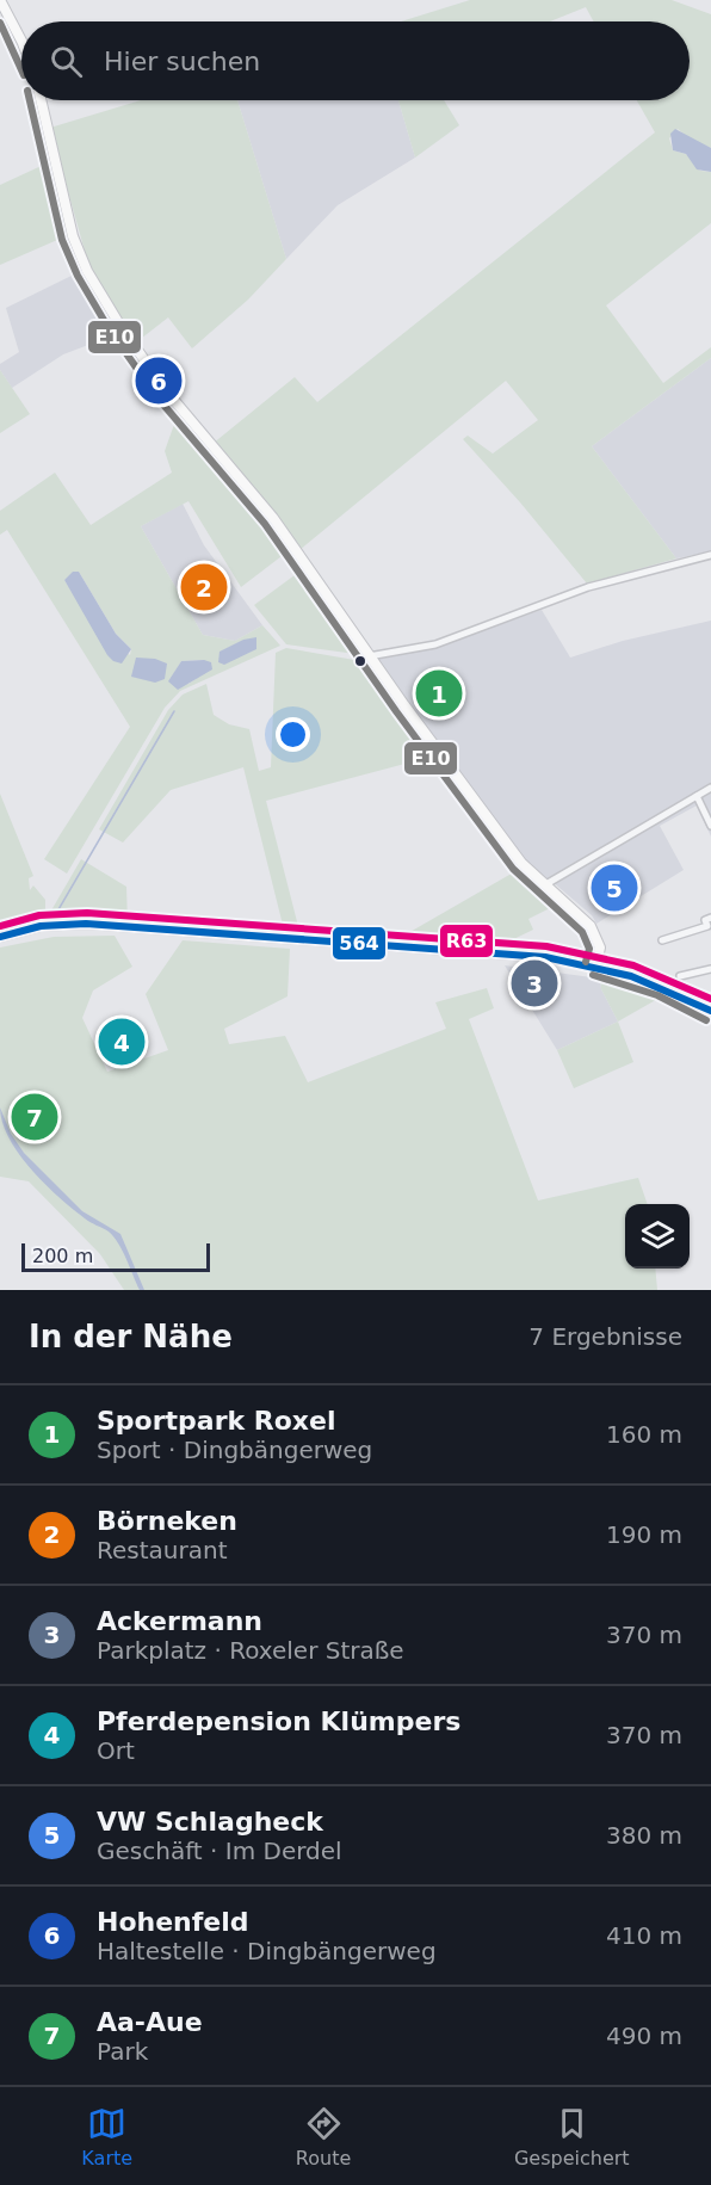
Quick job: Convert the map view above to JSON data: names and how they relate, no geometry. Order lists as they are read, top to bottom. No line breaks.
{"lines":["transit line E10","transit line R63","transit line 564"],"scale_bar":"200 m","page":{"search":"Hier suchen","pins":["6","2","1","5","3","4","7"],"scale":"200 m","heading":["In der Nähe","7 Ergebnisse"],"list":[{"mark":"1","name":"Sportpark Roxel","note":"Sport · Dingbängerweg","value":"160 m"},{"mark":"2","name":"Börneken","note":"Restaurant","value":"190 m"},{"mark":"3","name":"Ackermann","note":"Parkplatz · Roxeler Straße","value":"370 m"},{"mark":"4","name":"Pferdepension Klümpers","note":"Ort","value":"370 m"},{"mark":"5","name":"VW Schlagheck","note":"Geschäft · Im Derdel","value":"380 m"},{"mark":"6","name":"Hohenfeld","note":"Haltestelle · Dingbängerweg","value":"410 m"},{"mark":"7","name":"Aa-Aue","note":"Park","value":"490 m"}],"nav":["Karte","Route","Gespeichert"]}}
